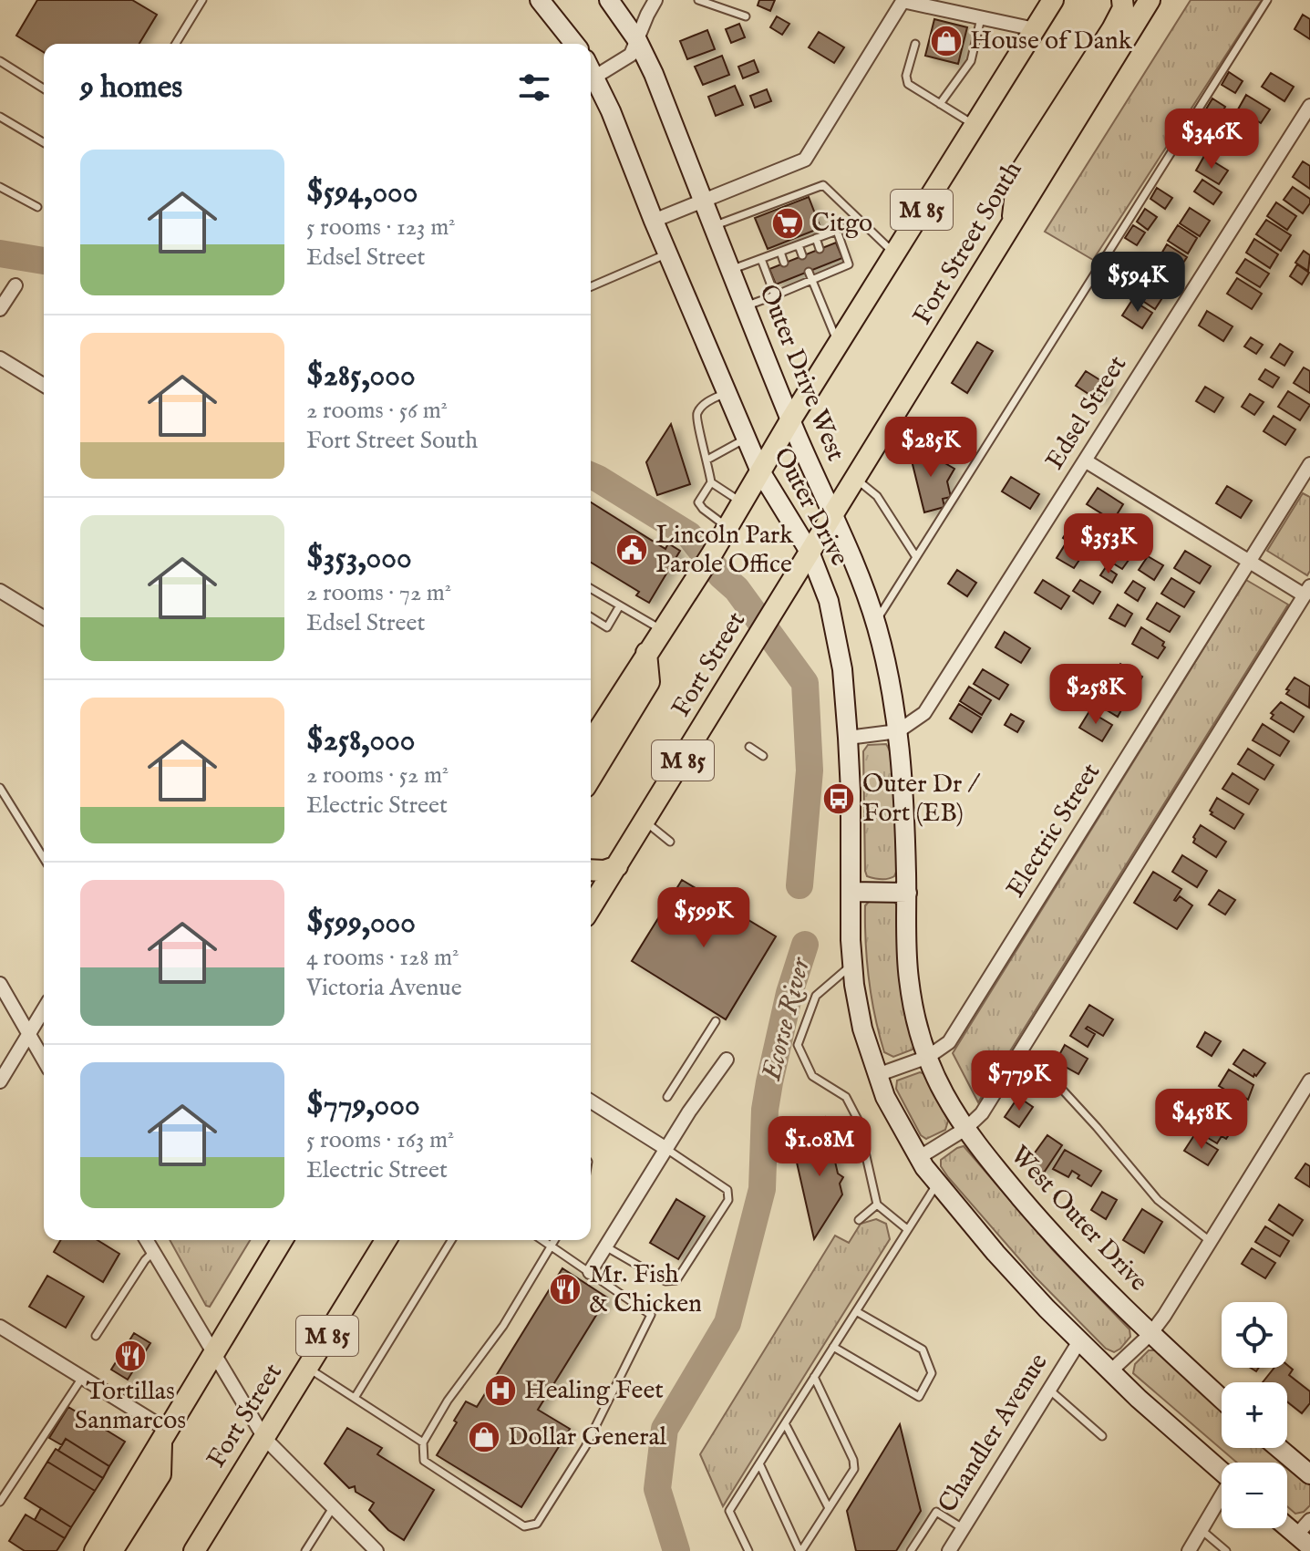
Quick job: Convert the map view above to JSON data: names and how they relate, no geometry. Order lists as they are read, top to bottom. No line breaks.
{"streets":{"main road":["M 85","Fort Street South","Outer Drive West","Outer Drive","Fort Street","West Outer Drive"],"street":["Edsel Street","Electric Street","Chandler Avenue"]},"crossings":[["M 85","Outer Drive West"],["M 85","Outer Drive"],["Fort Street South","Outer Drive West"],["Fort Street South","Fort Street"],["Outer Drive West","Edsel Street"],["Outer Drive West","Fort Street"],["Outer Drive West","West Outer Drive"],["Edsel Street","West Outer Drive"],["Outer Drive","Fort Street"],["Outer Drive","Electric Street"],["Electric Street","West Outer Drive"]],"water":["Ecorse River"],"places":{"shop":["House of Dank","Dollar General"],"supermarket":["Citgo"],"public building":["Lincoln Park Parole Office"],"bus stop":["Outer Dr / Fort (EB)"],"restaurant":["Mr. Fish & Chicken","Tortillas Sanmarcos"],"hospital":["Healing Feet"]},"page":{"heading":"9 homes","price":["$346K","$594K","$285K","$353K","$258K","$599K","$779K","$458K","$1.08M"],"list":[{"name":"$594,000","note":"5 rooms · 123 m² · Edsel Street"},{"name":"$285,000","note":"2 rooms · 56 m² · Fort Street South"},{"name":"$353,000","note":"2 rooms · 72 m² · Edsel Street"},{"name":"$258,000","note":"2 rooms · 52 m² · Electric Street"},{"name":"$599,000","note":"4 rooms · 128 m² · Victoria Avenue"},{"name":"$779,000","note":"5 rooms · 163 m² · Electric Street"}],"map_buttons":["+","−"]}}
